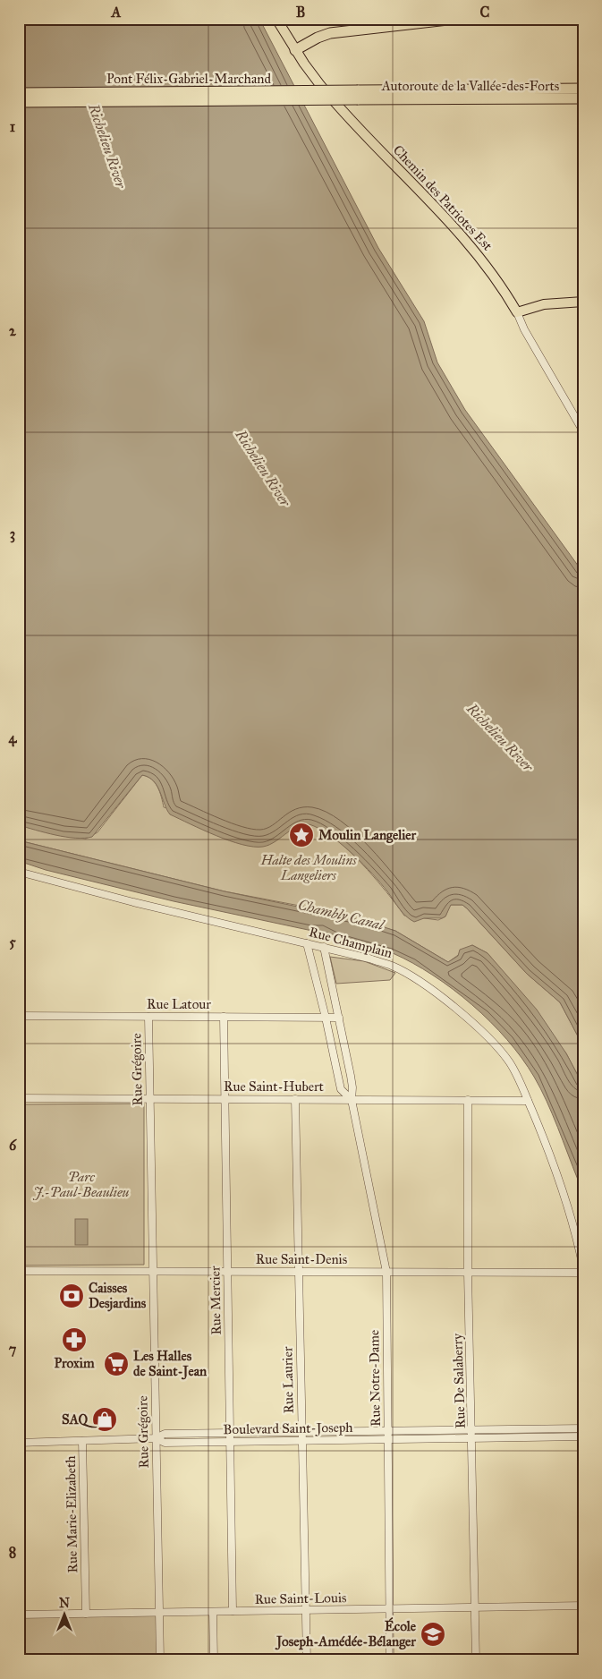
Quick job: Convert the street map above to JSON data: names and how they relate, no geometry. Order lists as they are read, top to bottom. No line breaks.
{"streets":{"highway":["Pont Félix-Gabriel-Marchand","Autoroute de la Vallée-des-Forts"],"main road":["Chemin des Patriotes Est"],"street":["Rue Champlain","Rue Latour","Rue Grégoire","Rue Saint-Hubert","Rue Saint-Denis","Rue Mercier","Rue Notre-Dame","Rue Laurier","Rue De Salaberry","Boulevard Saint-Joseph","Rue Marie-Elizabeth","Rue Saint-Louis"]},"crossings":[["Pont Félix-Gabriel-Marchand","Autoroute de la Vallée-des-Forts"],["Rue Champlain","Rue Saint-Hubert"],["Rue Champlain","Rue Notre-Dame"],["Rue Latour","Rue Grégoire"],["Rue Latour","Rue Mercier"],["Rue Latour","Rue Notre-Dame"],["Rue Grégoire","Rue Saint-Hubert"],["Rue Grégoire","Rue Saint-Denis"],["Rue Grégoire","Boulevard Saint-Joseph"],["Rue Grégoire","Rue Saint-Louis"],["Rue Saint-Hubert","Rue Mercier"],["Rue Saint-Hubert","Rue Notre-Dame"],["Rue Saint-Hubert","Rue Laurier"],["Rue Saint-Hubert","Rue De Salaberry"],["Rue Saint-Denis","Rue Mercier"],["Rue Saint-Denis","Rue Notre-Dame"],["Rue Saint-Denis","Rue Laurier"],["Rue Saint-Denis","Rue De Salaberry"],["Rue Mercier","Boulevard Saint-Joseph"],["Rue Mercier","Rue Saint-Louis"],["Rue Notre-Dame","Boulevard Saint-Joseph"],["Rue Notre-Dame","Rue Saint-Louis"],["Rue Laurier","Boulevard Saint-Joseph"],["Rue Laurier","Rue Saint-Louis"],["Rue De Salaberry","Boulevard Saint-Joseph"],["Rue De Salaberry","Rue Saint-Louis"],["Boulevard Saint-Joseph","Rue Marie-Elizabeth"],["Rue Marie-Elizabeth","Rue Saint-Louis"]],"water":["Richelieu River","Chambly Canal"],"parks":["Halte des Moulins Langeliers","Parc J.-Paul-Beaulieu"],"places":{"place":["Moulin Langelier"],"bank":["Caisses Desjardins"],"pharmacy":["Proxim"],"supermarket":["Les Halles de Saint-Jean"],"shop":["SAQ"],"school or university":["École Joseph-Amédée-Bélanger"]},"north":"top","grid":{"columns":["A","B","C"],"rows":["1","2","3","4","5","6","7","8"]}}
